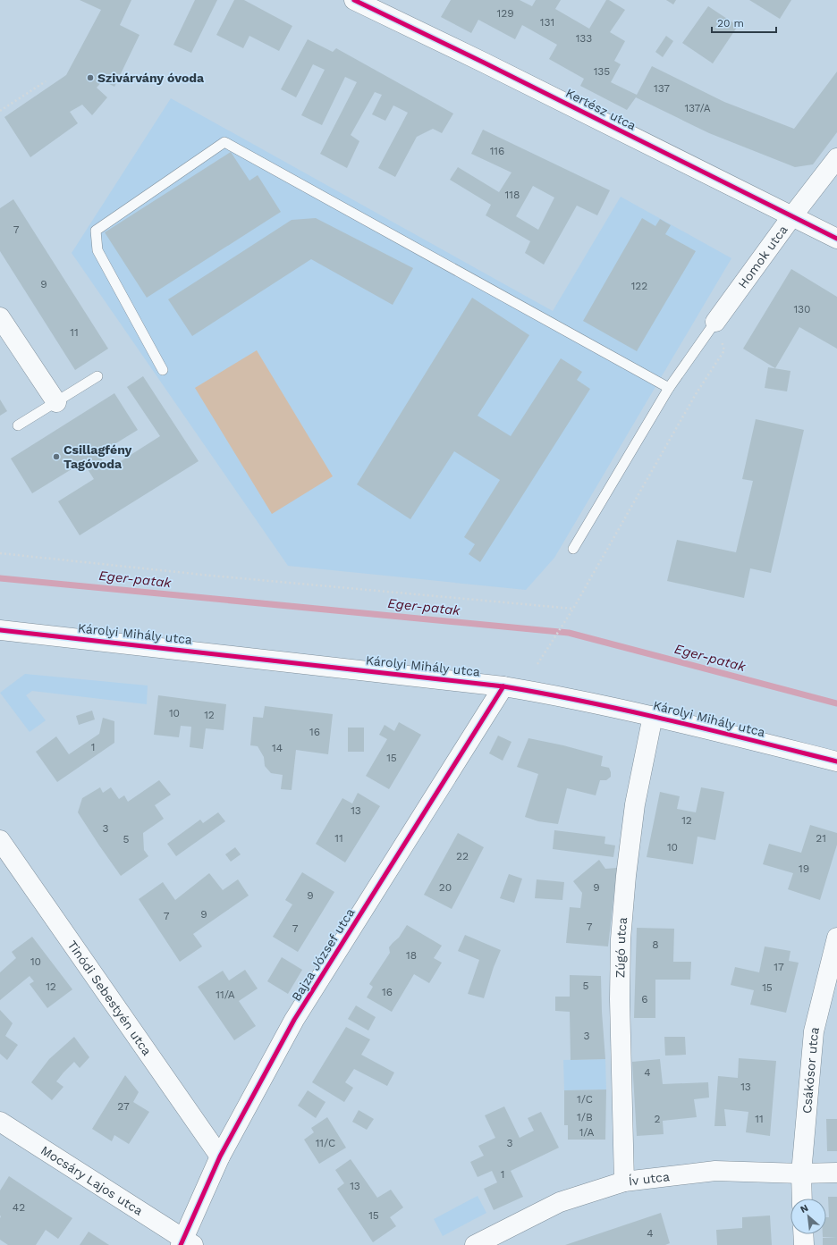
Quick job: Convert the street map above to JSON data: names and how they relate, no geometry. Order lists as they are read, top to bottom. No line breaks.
{"streets":{"street":["Kertész utca","Homok utca","Károlyi Mihály utca","Zúgó utca","Bajza József utca","Tinódi Sebestyén utca","Csákósor utca","Ív utca","Mocsáry Lajos utca"]},"crossings":[["Kertész utca","Homok utca"],["Károlyi Mihály utca","Zúgó utca"],["Károlyi Mihály utca","Bajza József utca"],["Zúgó utca","Ív utca"],["Bajza József utca","Tinódi Sebestyén utca"],["Bajza József utca","Mocsáry Lajos utca"],["Csákósor utca","Ív utca"]],"water":["Eger-patak"],"places":["Szivárvány óvoda","Csillagfény Tagóvoda"],"house_numbers":["129","131","133","135","137","137/A","116","118","7","9","122","130","11","10","12","16","1","14","15","13","12","3","11","21","5","10","22","19","20","9","9","9","7","7","7","8","18","10","17","5","12","15","16","11/A","6","3","4","13","1/C","27","1/B","2","11","1/A","11/C","3","1","13","42","15","4"],"scale_bar":"20 m","north":"top left"}
